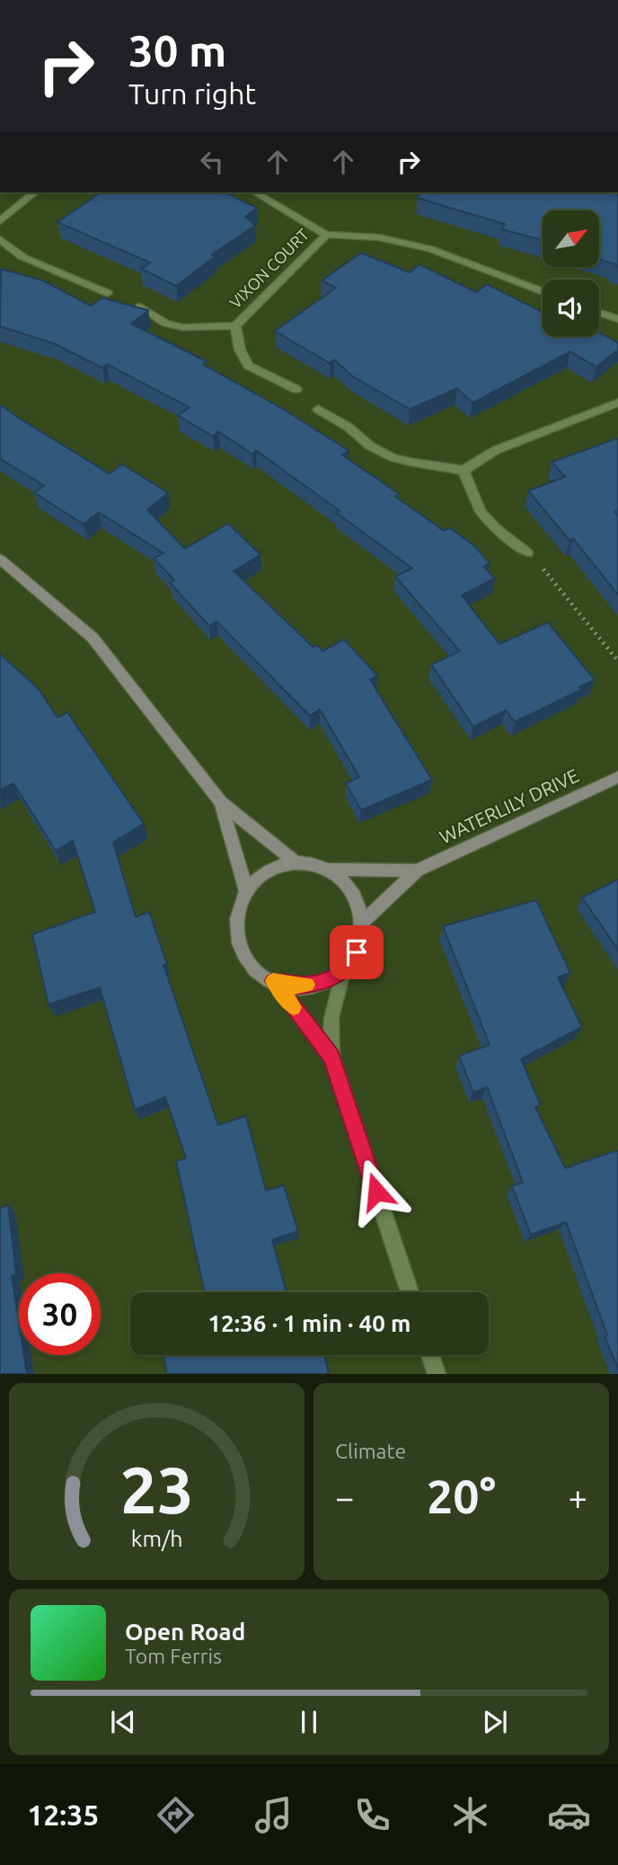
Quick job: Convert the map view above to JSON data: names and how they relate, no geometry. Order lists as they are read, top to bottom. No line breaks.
{"streets":{"street":["VIXON COURT","WATERLILY DRIVE"]},"north":"top right","page":{"turn":["30 m","Turn right"],"limit":"30","trip":"12:36 · 1 min · 40 m","tile":"Climate","heat":["−","20°","+"],"song":["Open Road","Tom Ferris"],"tabs":"12:35","gauge":["23","km/h"]}}
